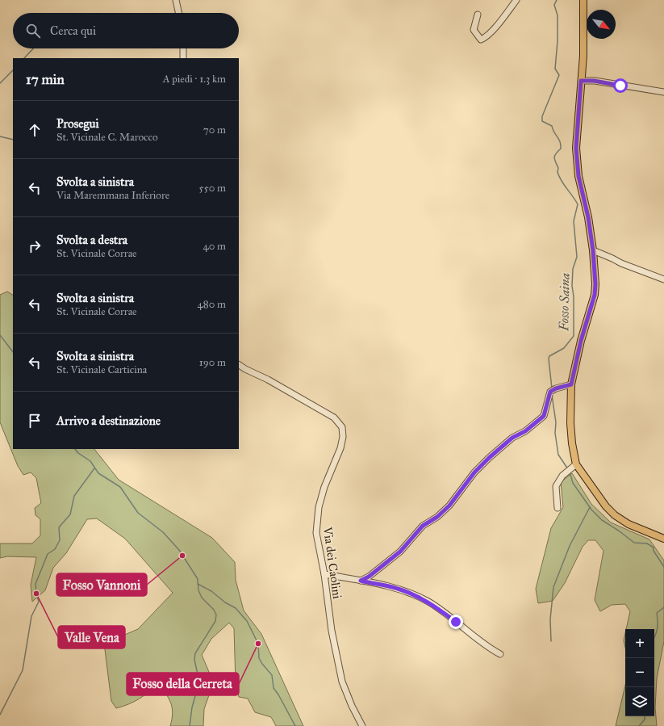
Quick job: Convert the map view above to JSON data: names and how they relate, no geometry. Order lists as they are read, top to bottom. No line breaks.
{"streets":{"street":["Via dei Caolini"]},"water":["Fosso Saina"],"places":["Fosso Vannoni","Valle Vena","Fosso della Cerreta"],"north":"bottom right","page":{"search":"Cerca qui","heading":["17 min","A piedi · 1.3 km"],"list":[["Prosegui","St. Vicinale C. Marocco","70 m"],["Svolta a sinistra","Via Maremmana Inferiore","550 m"],["Svolta a destra","St. Vicinale Corrae","40 m"],["Svolta a sinistra","St. Vicinale Corrae","480 m"],["Svolta a sinistra","St. Vicinale Carticina","190 m"],"Arrivo a destinazione"],"map_buttons":["+","−"]}}
